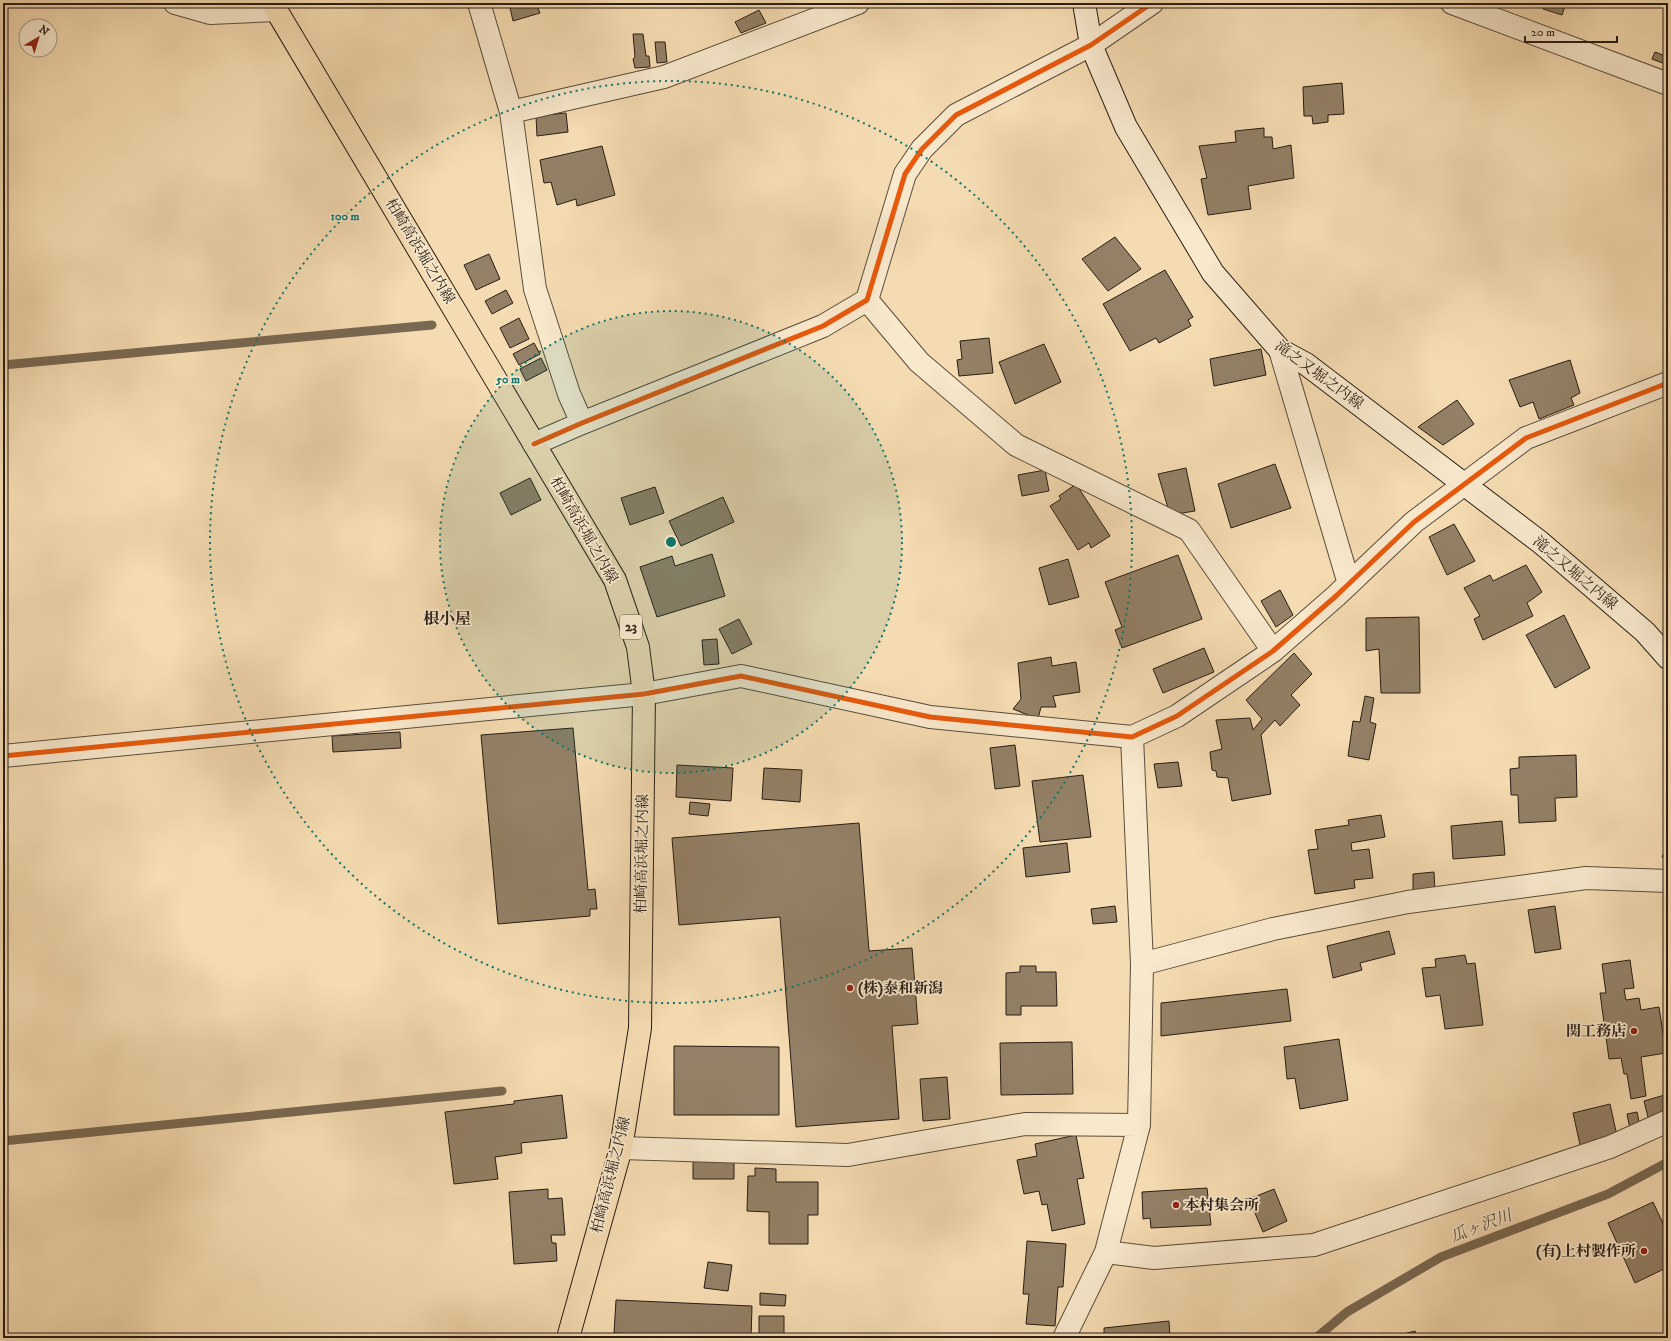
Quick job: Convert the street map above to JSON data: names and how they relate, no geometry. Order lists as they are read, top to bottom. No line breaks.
{"streets":{"main road":["柏崎高浜堀之内線","23"],"street":["滝之又堀之内線"]},"districts":["根小屋"],"water":["瓜ヶ沢川"],"places":["(株)泰和新潟","関工務店","本村集会所","(有)上村製作所"],"scale_bar":"20 m","north":"top right","rings":["100 m","50 m"]}
